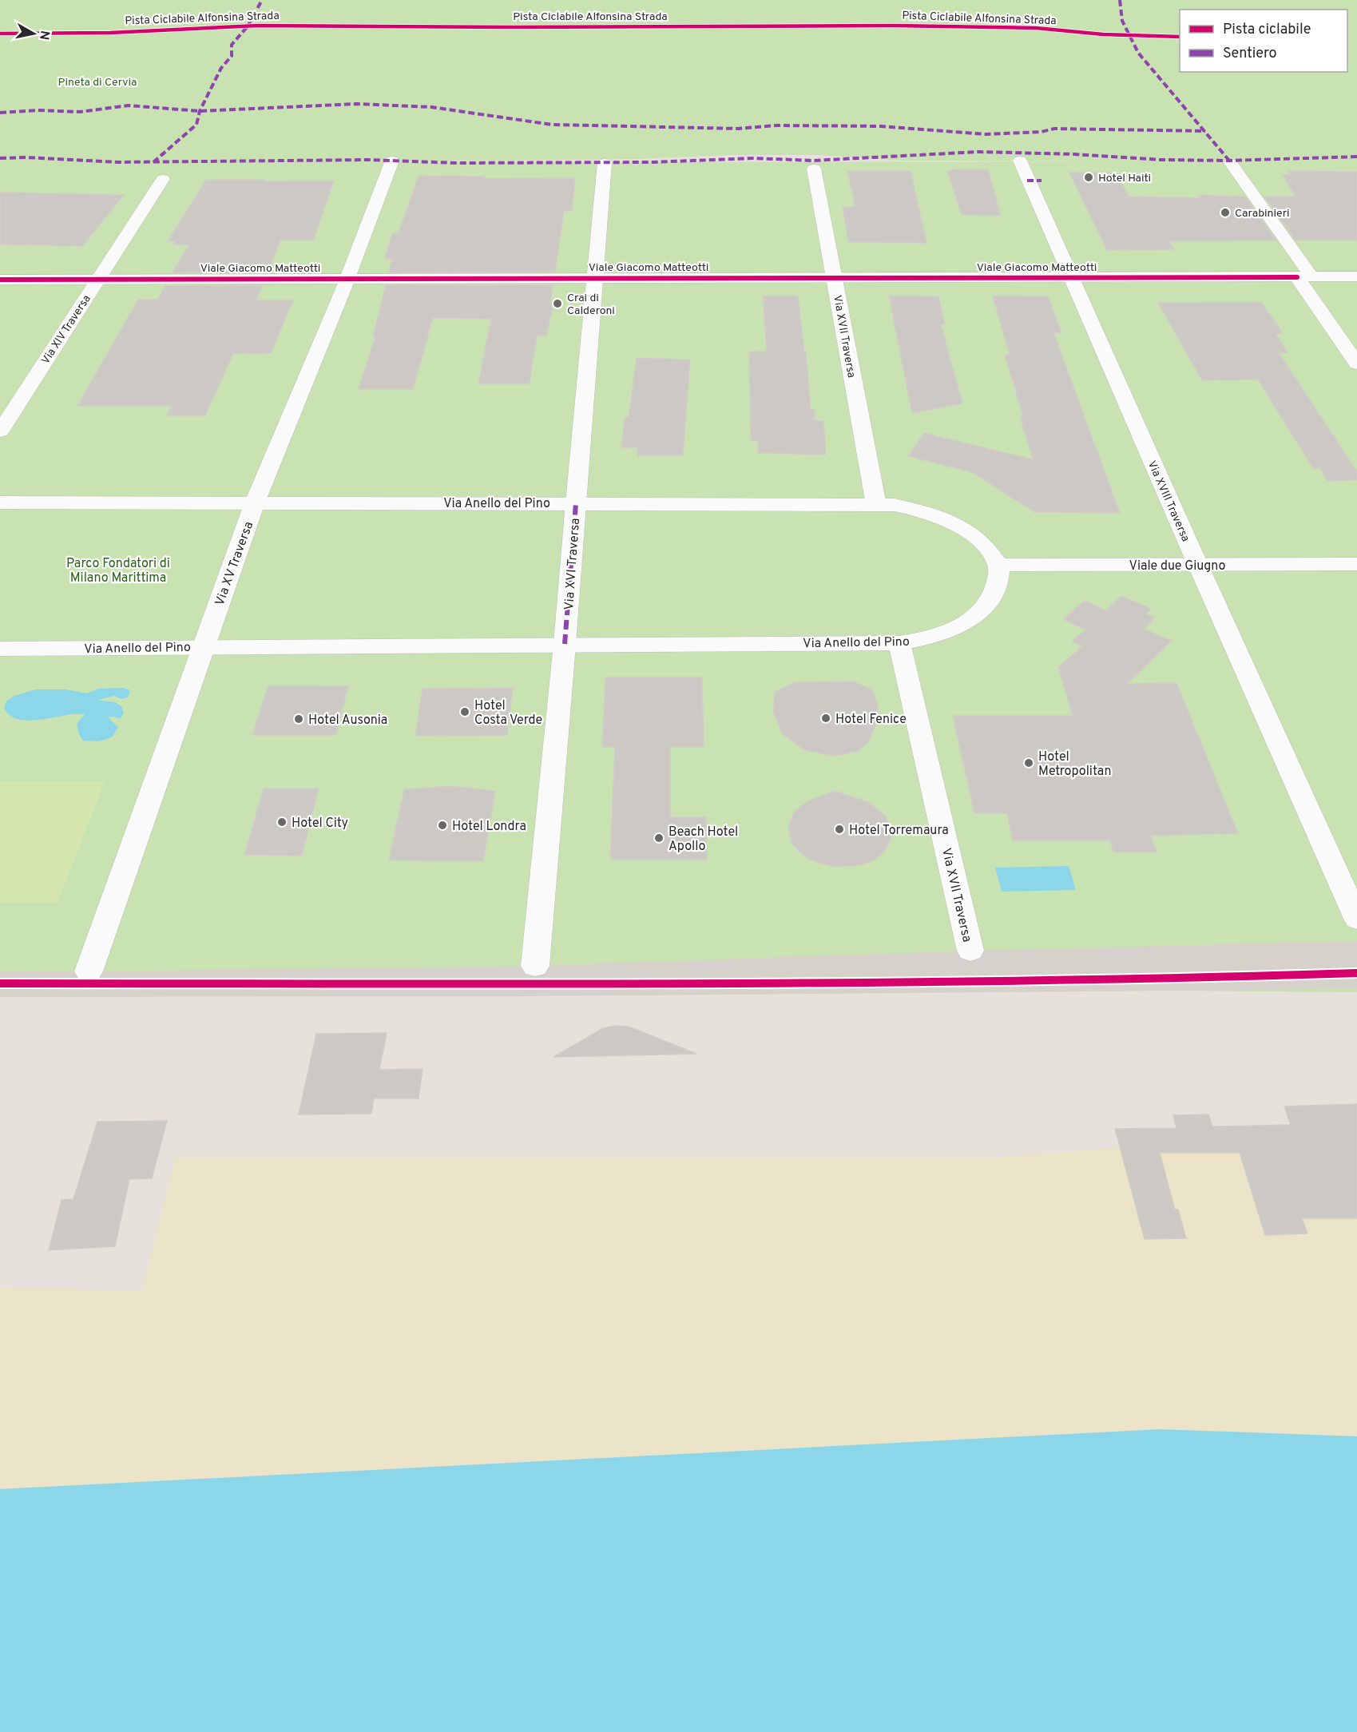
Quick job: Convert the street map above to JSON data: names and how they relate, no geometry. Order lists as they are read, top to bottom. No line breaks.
{"streets":{"street":["Viale Giacomo Matteotti","Via XIV Traversa","Via XVII Traversa","Via XVIII Traversa","Via Anello del Pino","Via XV Traversa","Via XVI Traversa","Viale due Giugno"],"cycle path":["Pista Ciclabile Alfonsina Strada"]},"crossings":[["Viale Giacomo Matteotti","Via XIV Traversa"],["Viale Giacomo Matteotti","Via XVII Traversa"],["Viale Giacomo Matteotti","Via XVIII Traversa"],["Viale Giacomo Matteotti","Via XV Traversa"],["Viale Giacomo Matteotti","Via XVI Traversa"],["Via XVII Traversa","Via Anello del Pino"],["Via XVIII Traversa","Viale due Giugno"],["Via Anello del Pino","Via XV Traversa"],["Via Anello del Pino","Via XVI Traversa"],["Via Anello del Pino","Viale due Giugno"]],"parks":["Pineta di Cervia","Parco Fondatori di Milano Marittima"],"places":["Hotel Haiti","Carabinieri","Crai di Calderoni","Hotel Costa Verde","Hotel Fenice","Hotel Ausonia","Hotel Metropolitan","Hotel City","Hotel Londra","Hotel Torremaura","Beach Hotel Apollo"],"legend":["Pista ciclabile","Sentiero"],"north":"right"}
